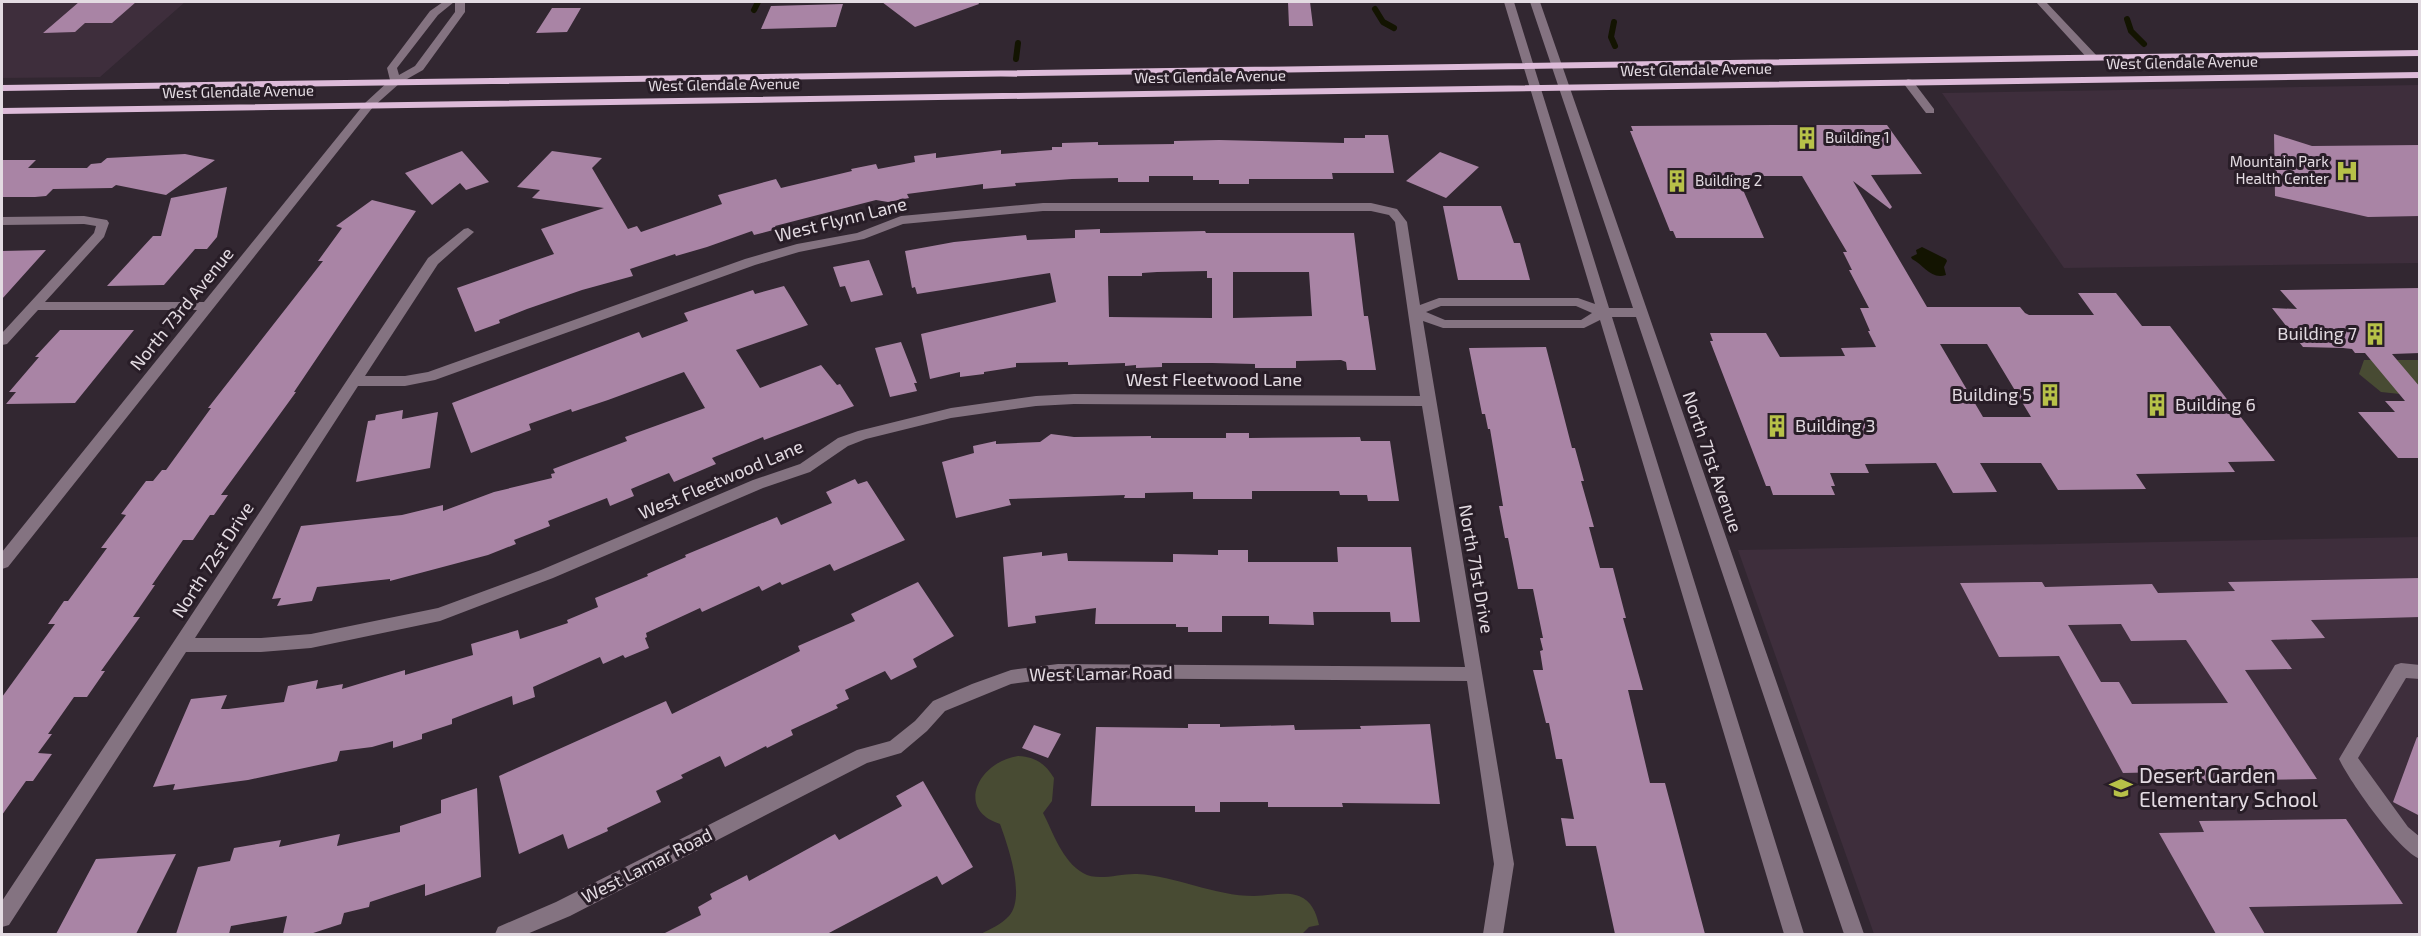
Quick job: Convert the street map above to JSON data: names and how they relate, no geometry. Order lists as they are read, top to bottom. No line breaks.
{"streets":{"main road":["West Glendale Avenue"],"street":["West Flynn Lane","North 73rd Avenue","West Fleetwood Lane","North 71st Avenue","North 72st Drive","North 71st Drive","West Lamar Road"]},"crossings":[["West Glendale Avenue","North 73rd Avenue"],["West Glendale Avenue","North 71st Avenue"],["West Flynn Lane","North 72st Drive"],["West Flynn Lane","North 71st Drive"],["West Fleetwood Lane","North 72st Drive"],["West Fleetwood Lane","North 71st Drive"],["North 71st Drive","West Lamar Road"]],"places":{"building":["Building 1","Building 2","Building 7","Building 5","Building 6","Building 3"],"hospital":["Mountain Park Health Center"],"school or university":["Desert Garden Elementary School"]}}
